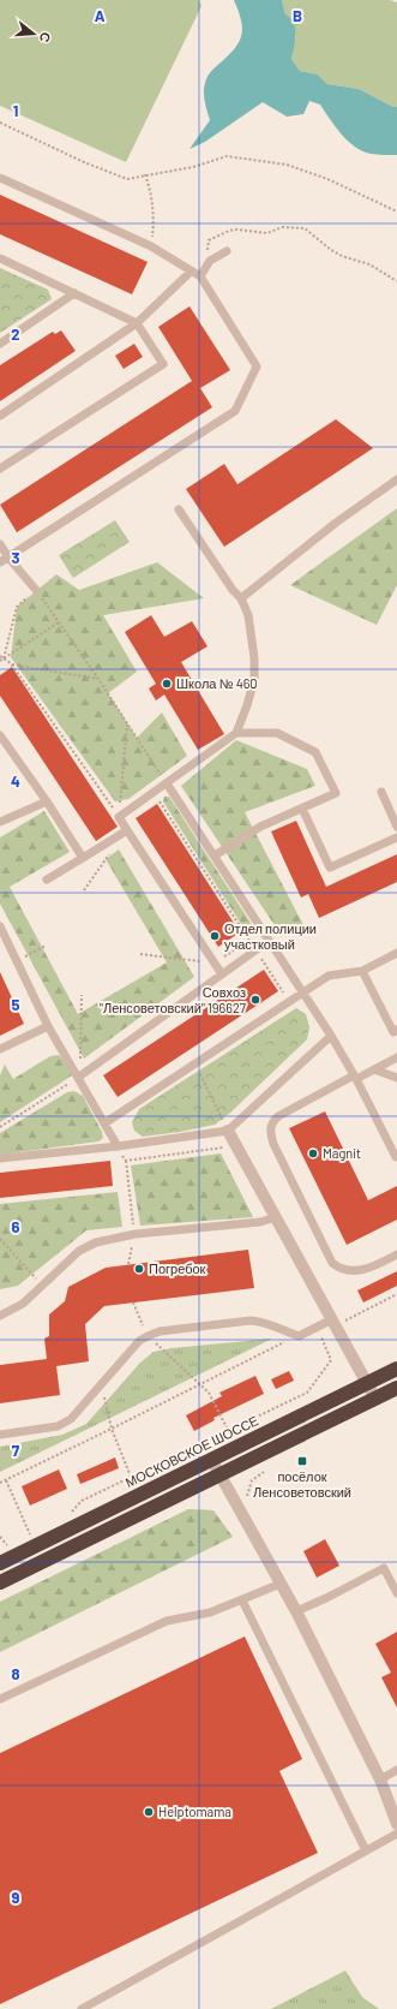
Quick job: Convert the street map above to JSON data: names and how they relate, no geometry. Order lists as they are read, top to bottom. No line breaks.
{"streets":{"highway":["МОСКОВСКОЕ ШОССЕ"]},"places":{"other":["Школа № 460","Отдел полиции участковый","Совхоз \"Ленсоветовский\" 196627","Magnit","Погребок","Helptomama"],"transit":["посёлок Ленсоветовский"]},"north":"right","grid":{"columns":["A","B"],"rows":["1","2","3","4","5","6","7","8","9"]}}
